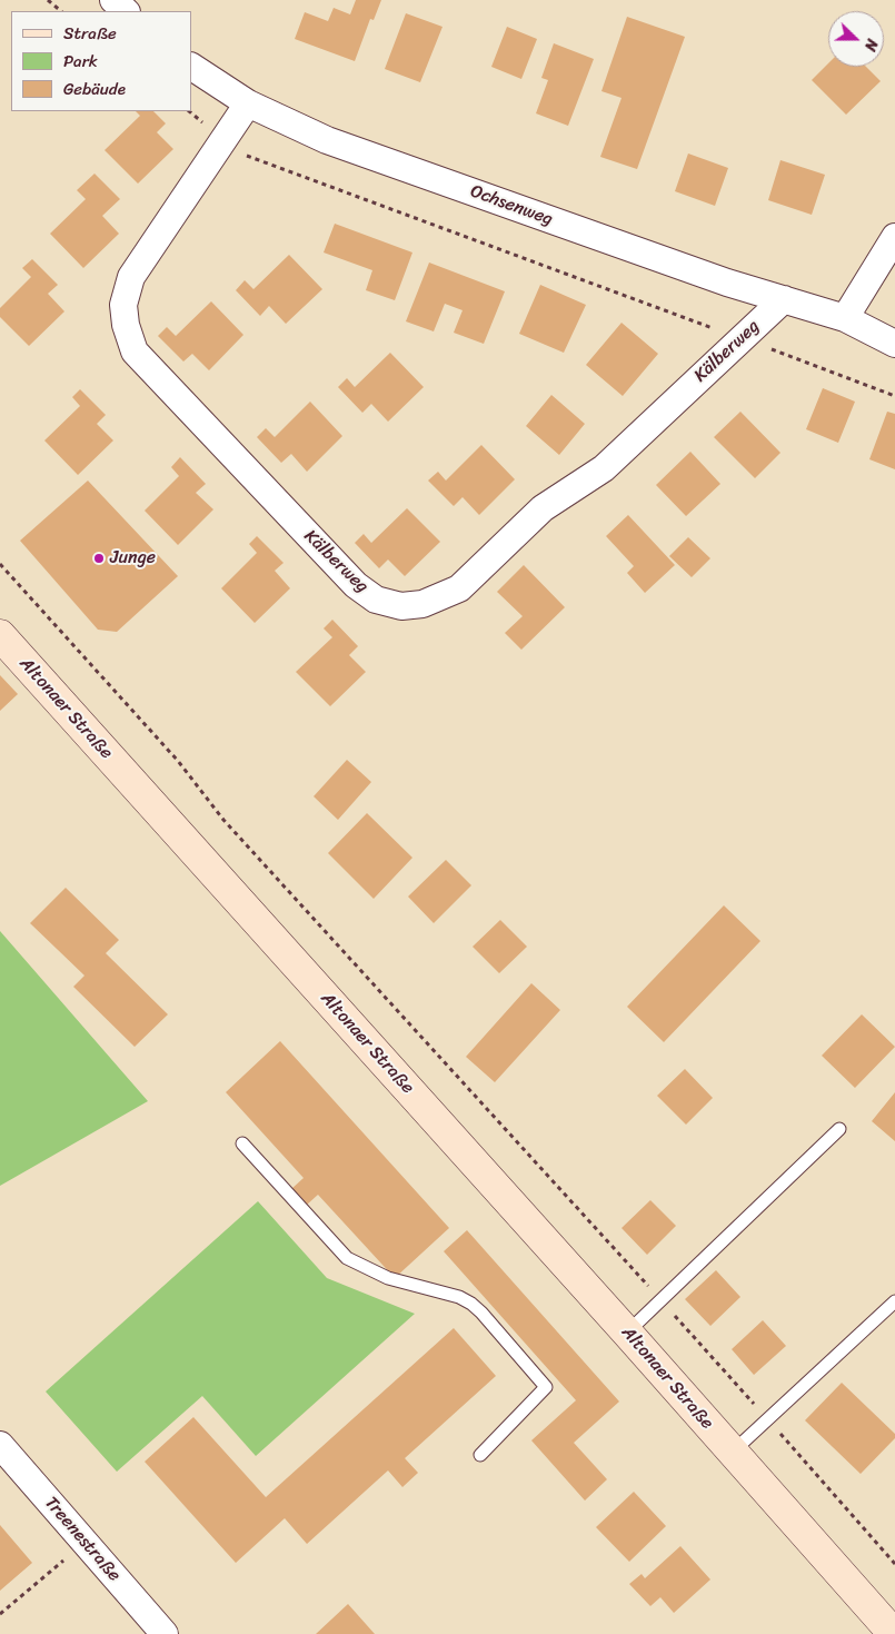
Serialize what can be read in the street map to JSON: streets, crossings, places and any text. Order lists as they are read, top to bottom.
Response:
{
  "streets": {
    "main road": ["Altonaer Straße"],
    "street": ["Ochsenweg", "Kälberweg", "Treenestraße"]
  },
  "crossings": [
    ["Ochsenweg", "Kälberweg"]
  ],
  "places": ["Junge"],
  "legend": ["Straße", "Park", "Gebäude"],
  "north": "right"
}
